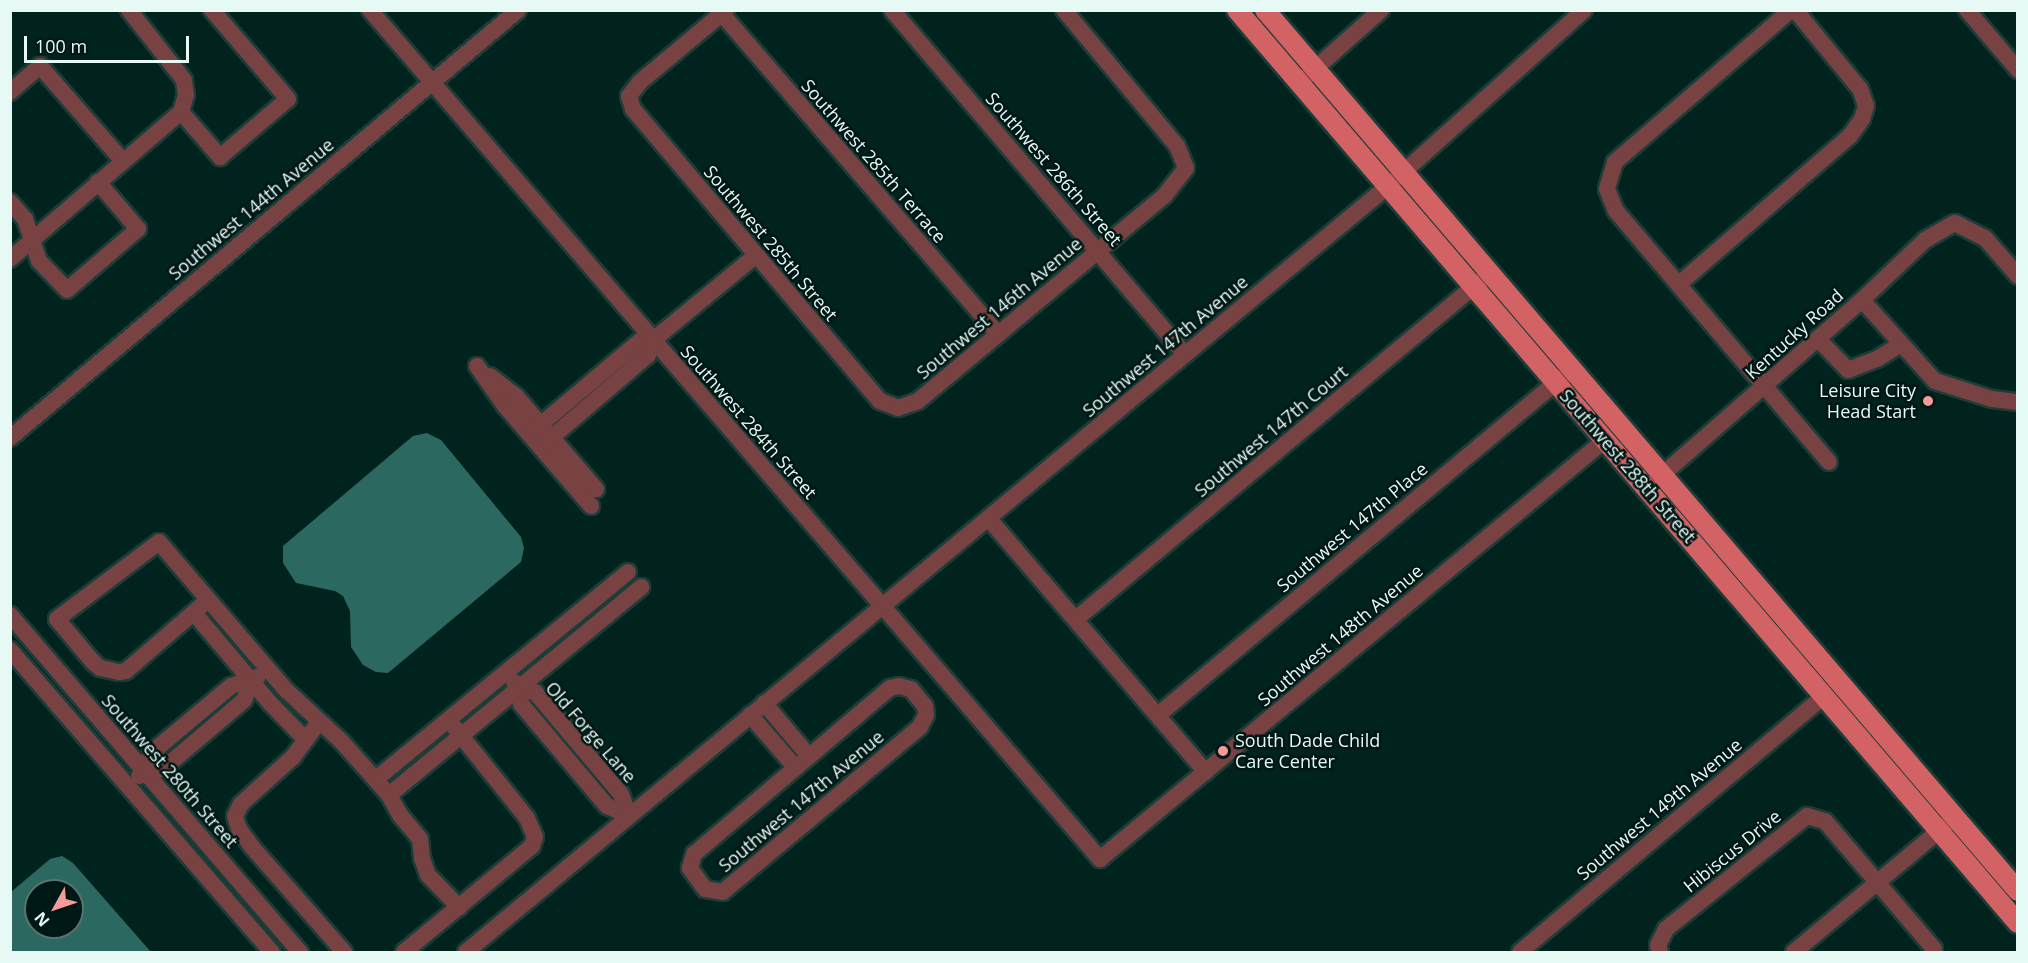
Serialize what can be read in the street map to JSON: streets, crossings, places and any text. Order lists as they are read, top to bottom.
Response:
{
  "streets": {
    "main road": ["Southwest 288th Street"],
    "street": [
      "Southwest 285th Terrace",
      "Southwest 286th Street",
      "Southwest 144th Avenue",
      "Southwest 285th Street",
      "Southwest 146th Avenue",
      "Kentucky Road",
      "Southwest 147th Avenue",
      "Southwest 284th Street",
      "Southwest 147th Court",
      "Southwest 147th Place",
      "Southwest 148th Avenue",
      "Old Forge Lane",
      "Southwest 280th Street",
      "Southwest 149th Avenue",
      "Hibiscus Drive"
    ]
  },
  "crossings": [
    ["Southwest 285th Terrace", "Southwest 285th Street"],
    ["Southwest 285th Terrace", "Southwest 146th Avenue"],
    ["Southwest 286th Street", "Southwest 146th Avenue"],
    ["Southwest 286th Street", "Southwest 147th Avenue"],
    ["Southwest 144th Avenue", "Southwest 284th Street"],
    ["Southwest 285th Street", "Southwest 146th Avenue"],
    ["Kentucky Road", "Southwest 288th Street"],
    ["Southwest 147th Avenue", "Southwest 284th Street"],
    ["Southwest 147th Avenue", "Southwest 288th Street"],
    ["Southwest 147th Avenue", "Old Forge Lane"],
    ["Southwest 284th Street", "Southwest 148th Avenue"],
    ["Southwest 147th Court", "Southwest 288th Street"],
    ["Southwest 288th Street", "Southwest 147th Place"],
    ["Southwest 288th Street", "Southwest 148th Avenue"],
    ["Southwest 288th Street", "Southwest 149th Avenue"]
  ],
  "places": ["Leisure City Head Start", "South Dade Child Care Center"],
  "scale_bar": "100 m",
  "north": "bottom left"
}
